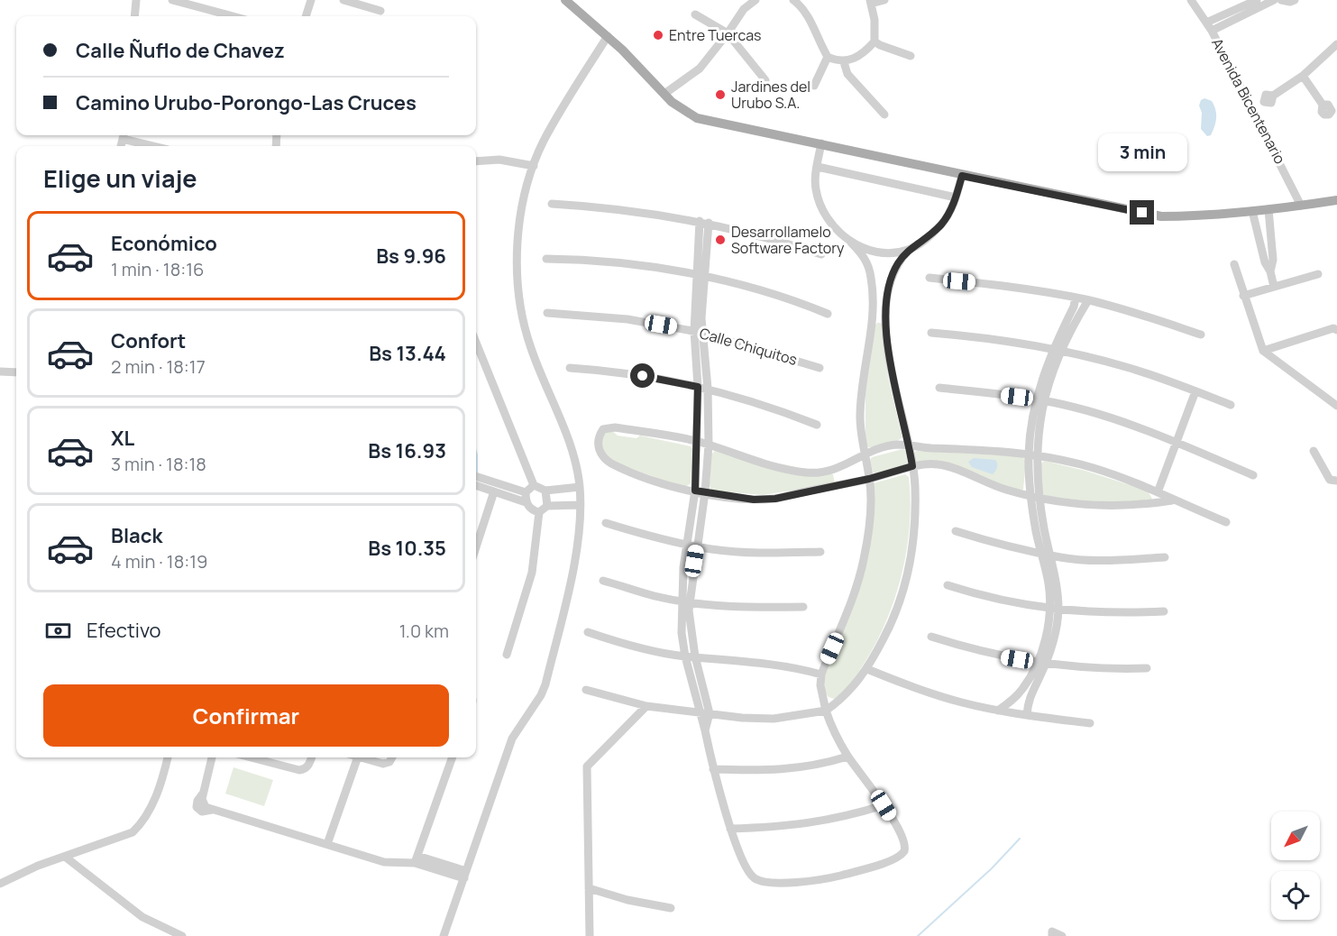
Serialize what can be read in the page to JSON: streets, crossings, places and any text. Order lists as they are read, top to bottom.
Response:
{
  "streets": {
    "street": ["Avenida Bicentenario", "Calle Chiquitos"]
  },
  "places": ["Entre Tuercas", "Jardines del Urubo S.A.", "Desarrollamelo Software Factory"],
  "north": "bottom left",
  "page": {
    "banner": ["Calle Ñuflo de Chavez", "Camino Urubo-Porongo-Las Cruces"],
    "bubble": "3 min",
    "heading": "Elige un viaje",
    "list": [
      {
        "name": "Económico",
        "note": "1 min · 18:16",
        "value": "Bs 9.96"
      },
      {
        "name": "Confort",
        "note": "2 min · 18:17",
        "value": "Bs 13.44"
      },
      {
        "name": "XL",
        "note": "3 min · 18:18",
        "value": "Bs 16.93"
      },
      {
        "name": "Black",
        "note": "4 min · 18:19",
        "value": "Bs 10.35"
      }
    ],
    "pay": ["Efectivo", "1.0 km"],
    "buttons": "Confirmar"
  }
}
